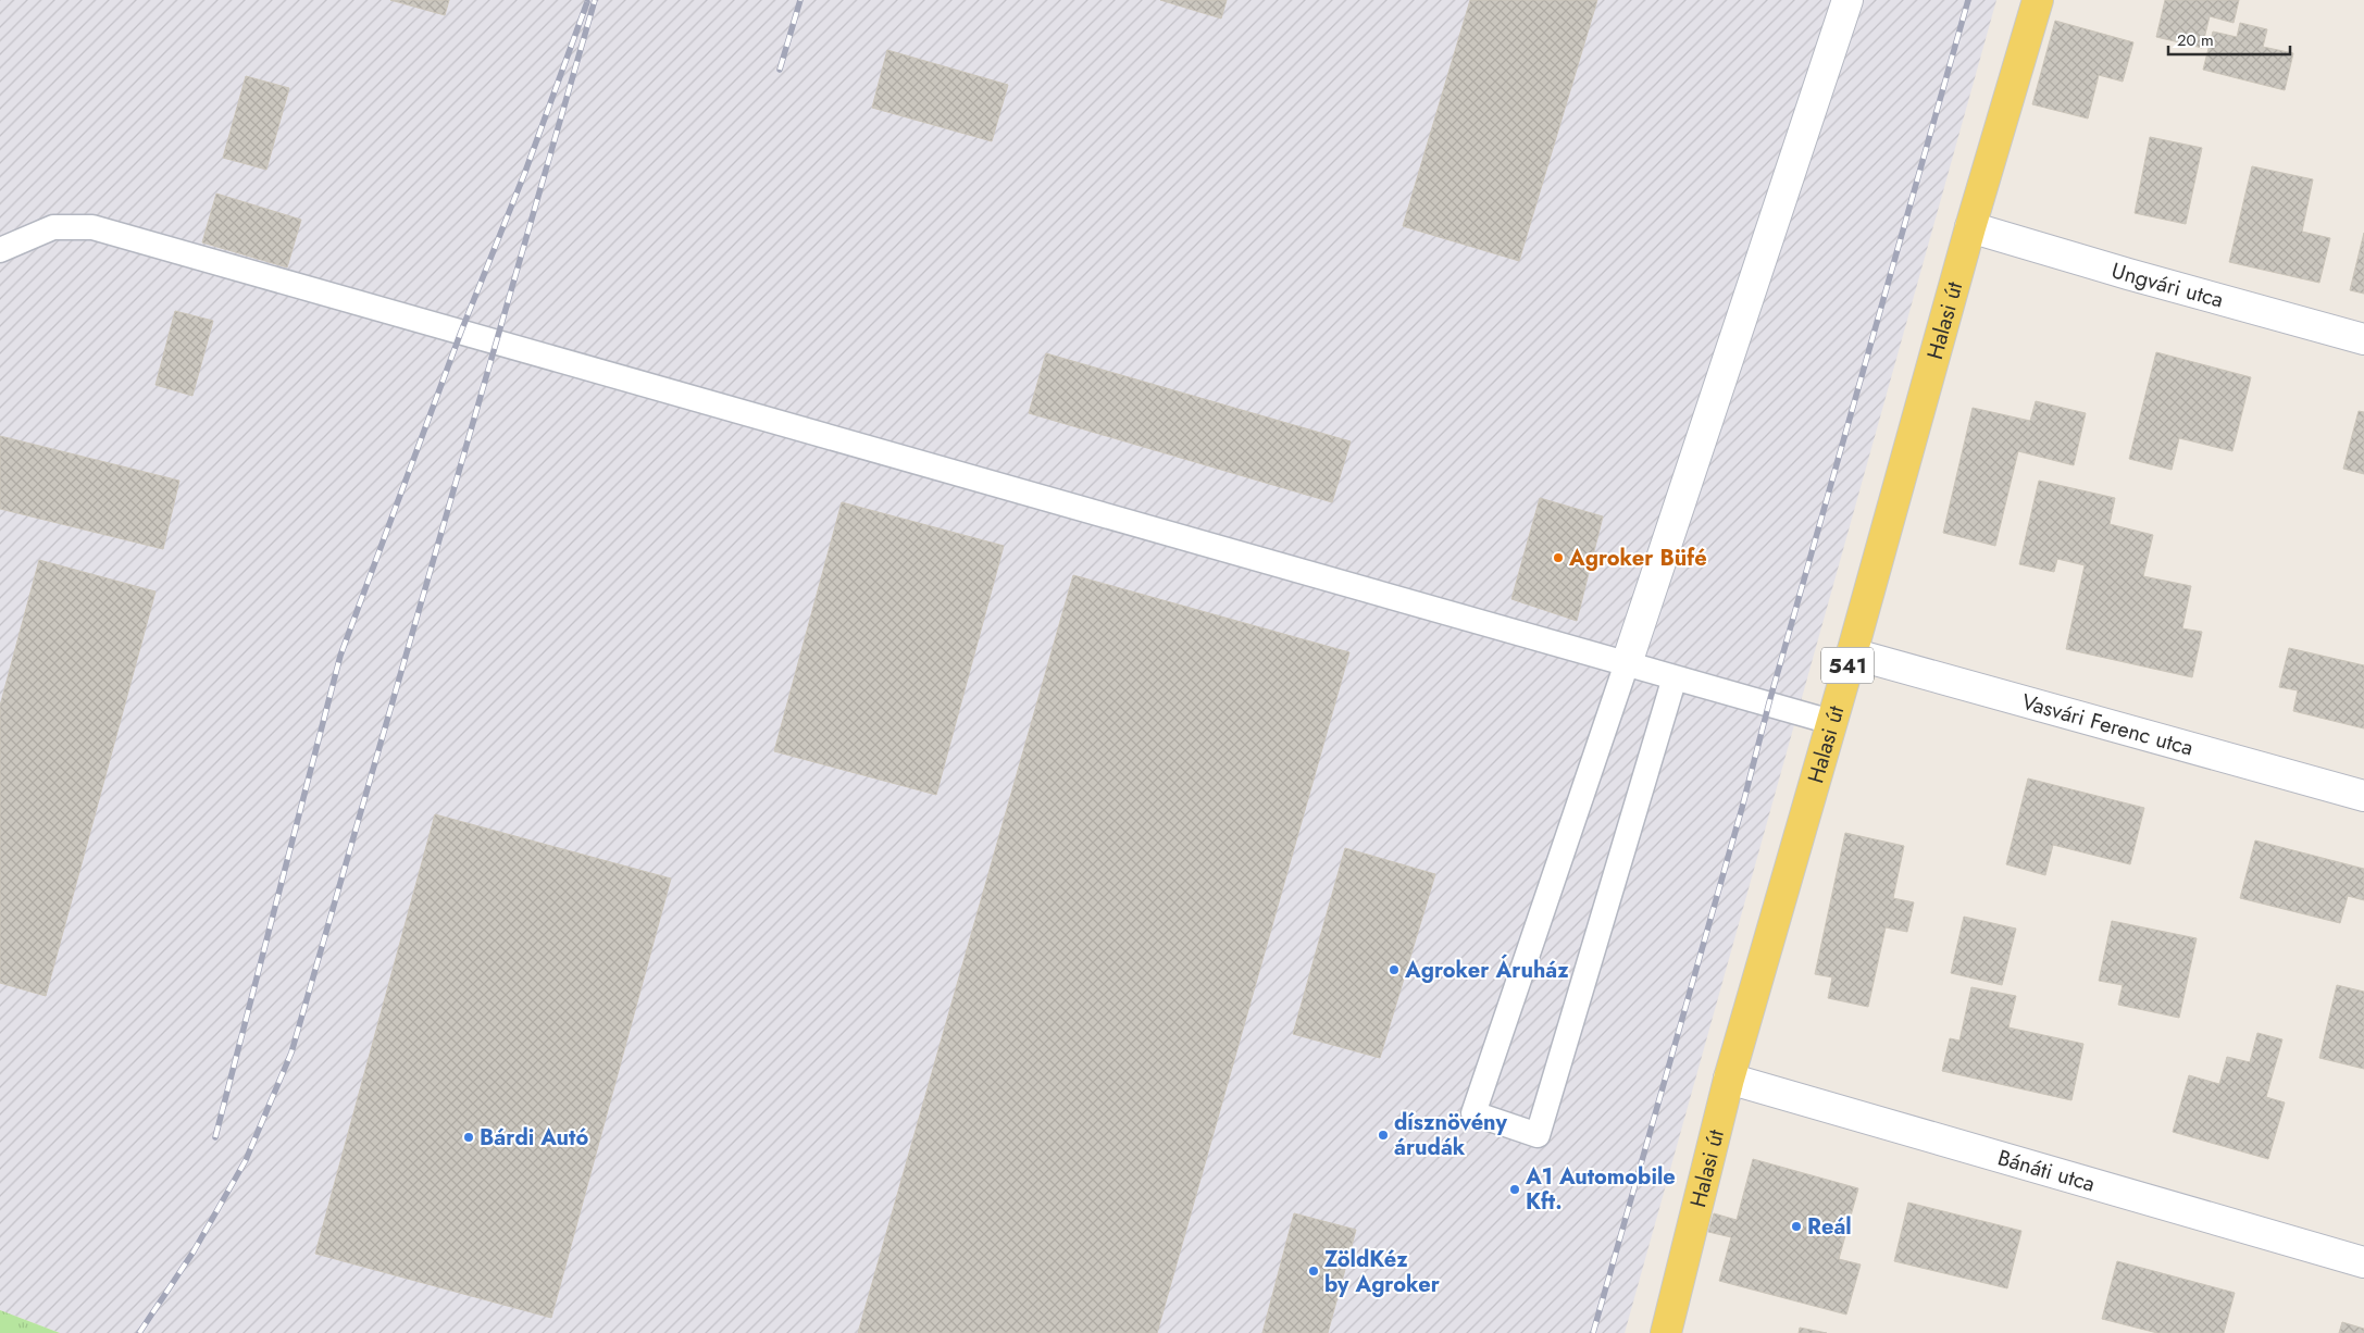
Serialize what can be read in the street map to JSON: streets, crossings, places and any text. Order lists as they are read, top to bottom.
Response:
{
  "streets": {
    "main road": ["Halasi út", "541"],
    "street": ["Ungvári utca", "Vasvári Ferenc utca", "Bánáti utca"]
  },
  "crossings": [
    ["Ungvári utca", "Halasi út"],
    ["Halasi út", "Vasvári Ferenc utca"],
    ["Halasi út", "Bánáti utca"]
  ],
  "places": [
    "Agroker Büfé",
    "Agroker Áruház",
    "dísznövény árudák",
    "Bárdi Autó",
    "A1 Automobile Kft.",
    "Reál",
    "ZöldKéz by Agroker"
  ],
  "scale_bar": "20 m"
}
